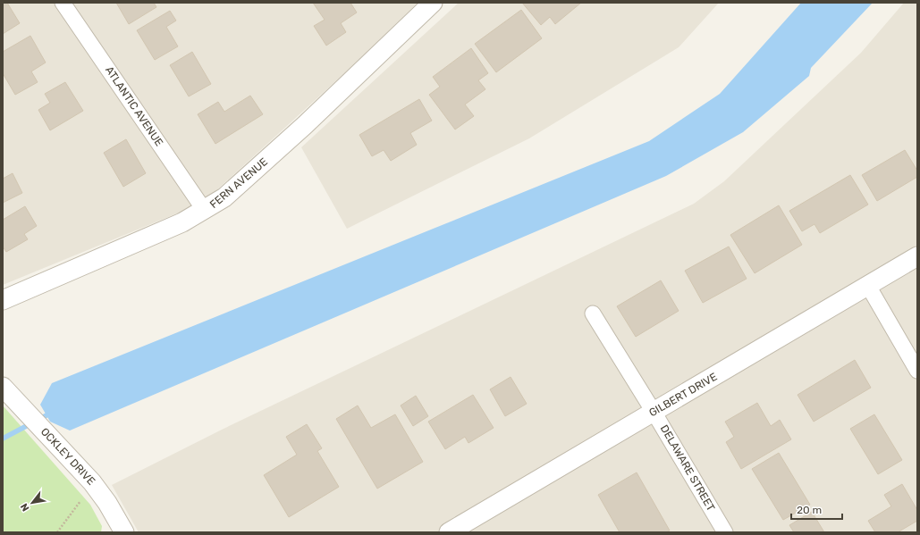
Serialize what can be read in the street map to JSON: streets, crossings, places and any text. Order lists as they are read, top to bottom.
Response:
{
  "streets": {
    "street": [
      "ATLANTIC AVENUE",
      "FERN AVENUE",
      "GILBERT DRIVE",
      "OCKLEY DRIVE",
      "DELAWARE STREET"
    ]
  },
  "crossings": [
    ["ATLANTIC AVENUE", "FERN AVENUE"],
    ["GILBERT DRIVE", "DELAWARE STREET"]
  ],
  "scale_bar": "20 m",
  "north": "bottom left"
}
